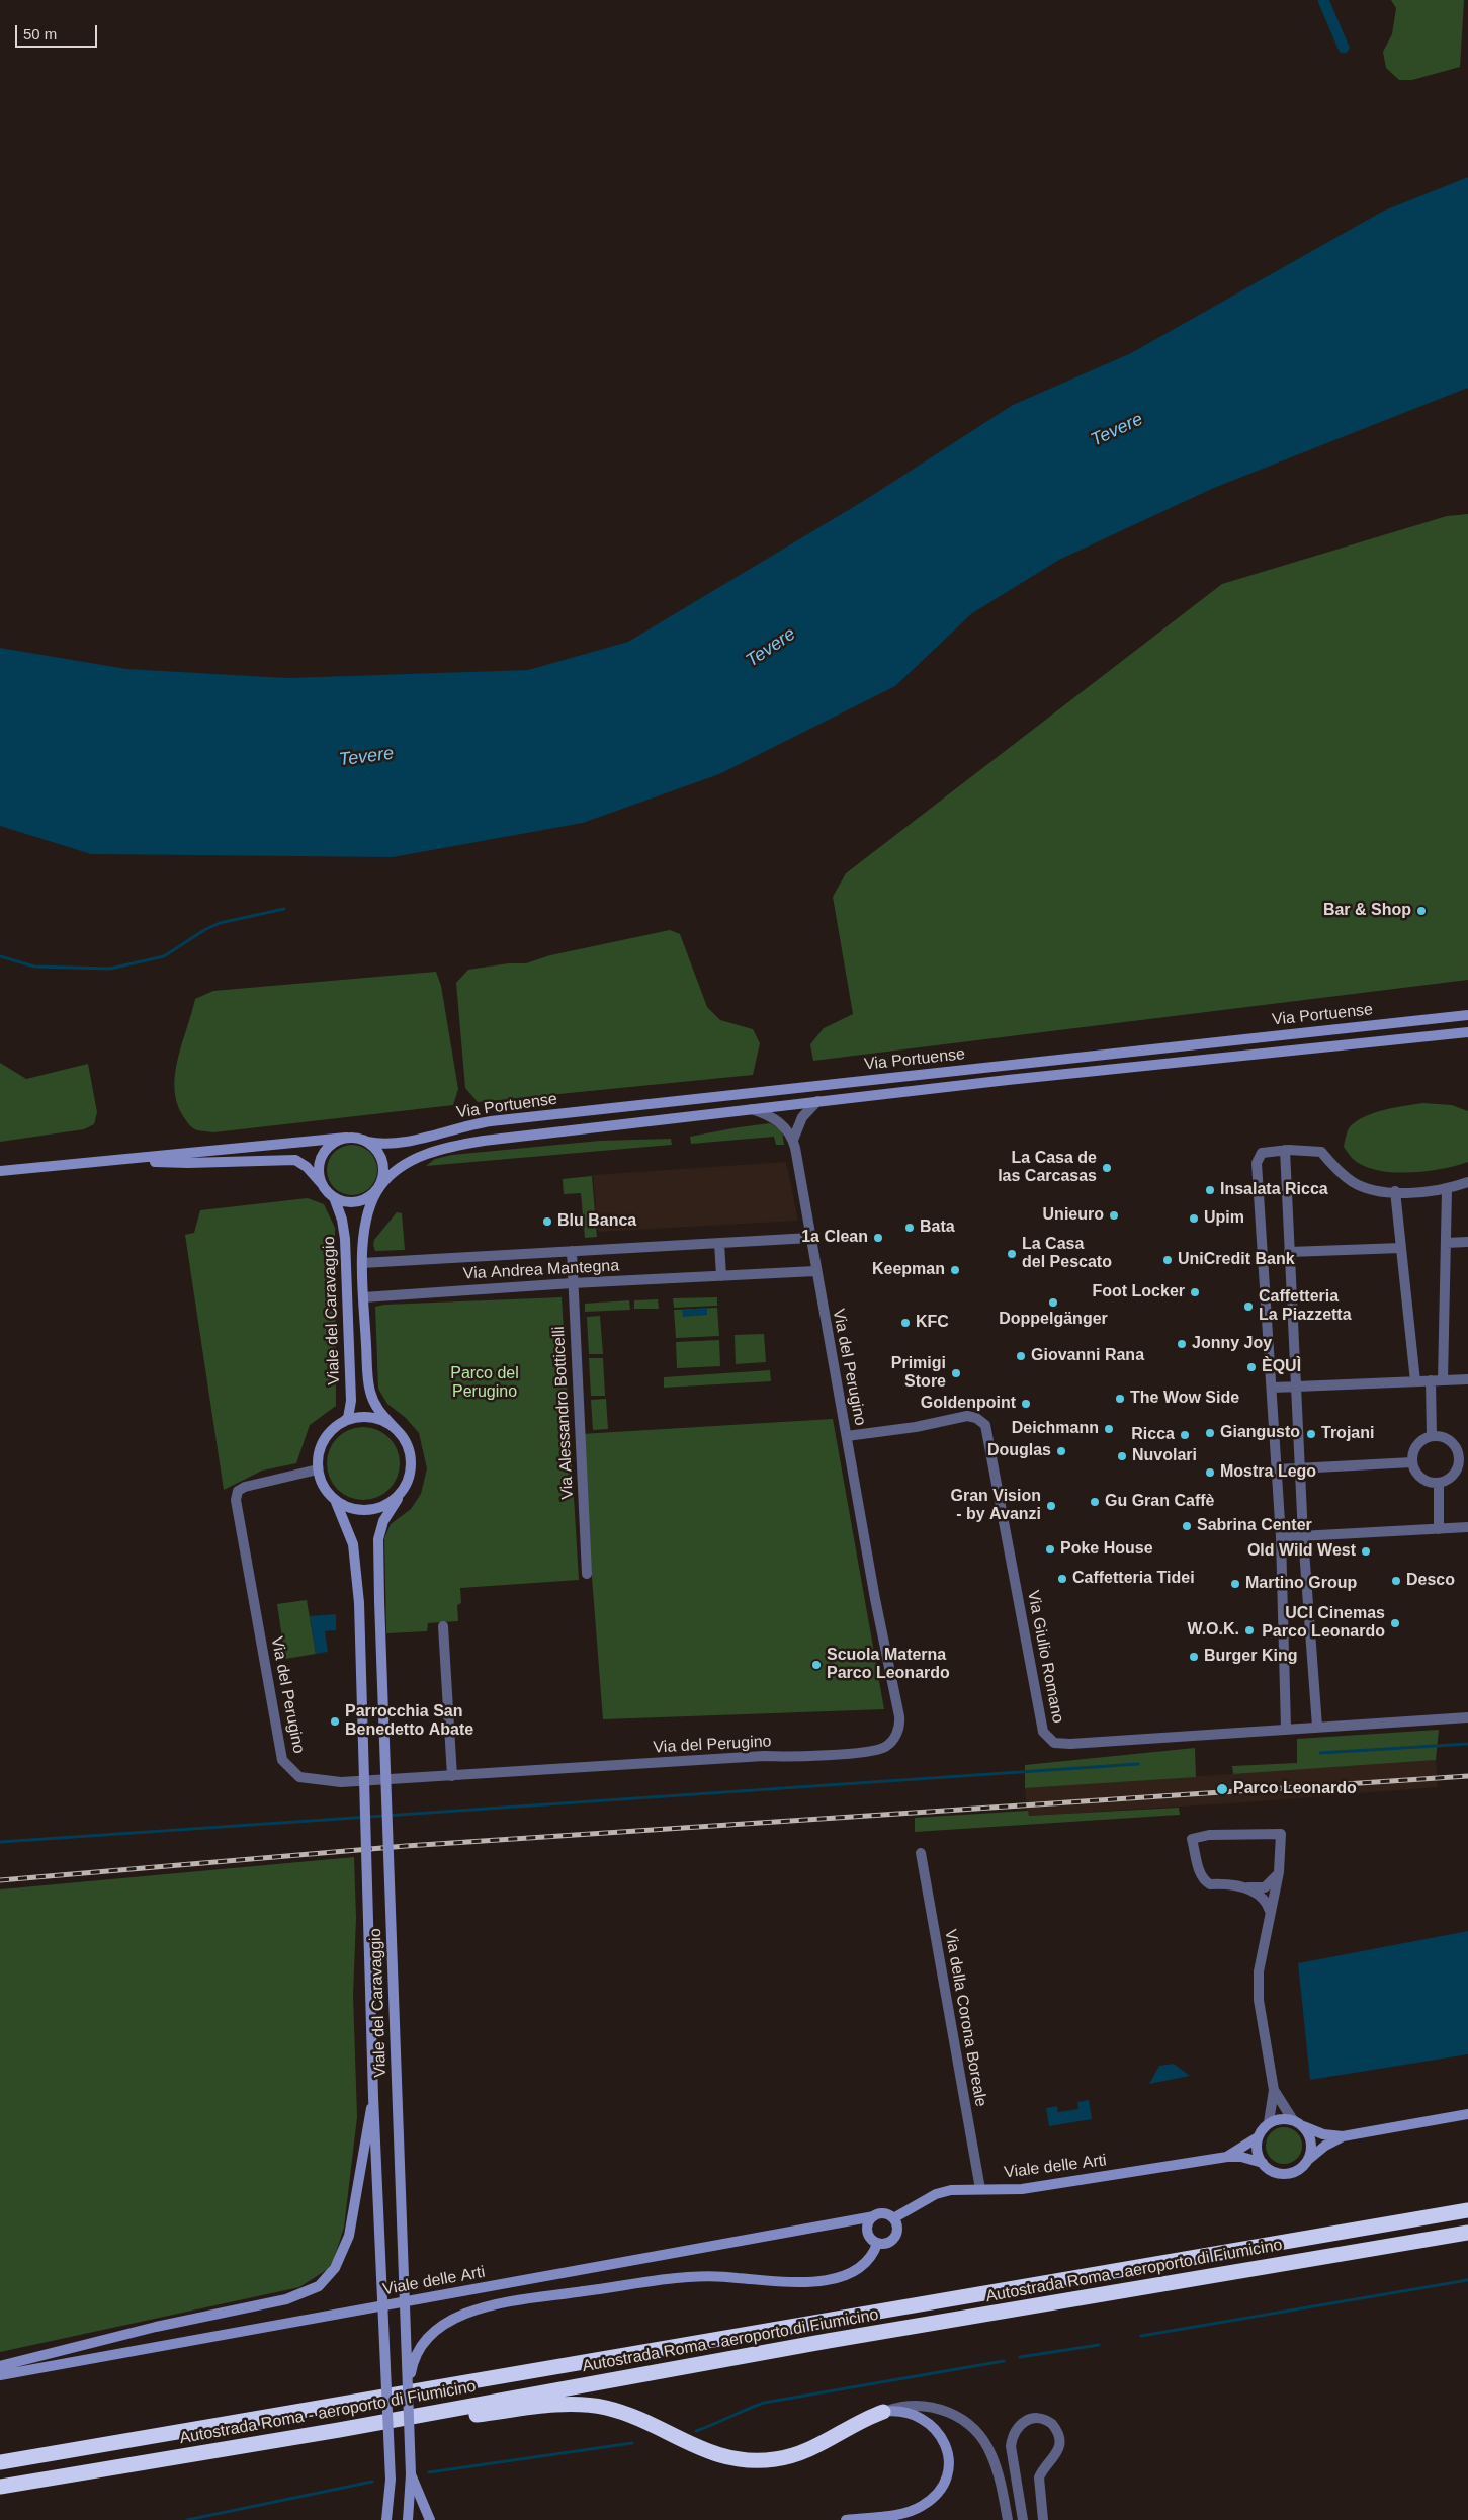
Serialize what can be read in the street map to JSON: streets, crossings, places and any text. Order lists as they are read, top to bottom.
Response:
{
  "streets": {
    "highway": ["Autostrada Roma - aeroporto di Fiumicino"],
    "street": [
      "Via Portuense",
      "Via Andrea Mantegna",
      "Viale del Caravaggio",
      "Via del Perugino",
      "Via Alessandro Botticelli",
      "Via Giulio Romano",
      "Via della Corona Boreale",
      "Viale delle Arti"
    ]
  },
  "crossings": [
    ["Via Portuense", "Viale del Caravaggio"],
    ["Via Andrea Mantegna", "Viale del Caravaggio"],
    ["Via Andrea Mantegna", "Via del Perugino"],
    ["Via Andrea Mantegna", "Via Alessandro Botticelli"],
    ["Viale del Caravaggio", "Via del Perugino"],
    ["Via del Perugino", "Via Giulio Romano"],
    ["Via della Corona Boreale", "Viale delle Arti"]
  ],
  "water": ["Tevere"],
  "parks": ["Parco del Perugino"],
  "places": [
    "Bar & Shop",
    "La Casa de las Carcasas",
    "Insalata Ricca",
    "Unieuro",
    "Upim",
    "Blu Banca",
    "Bata",
    "1a Clean",
    "La Casa del Pescato",
    "UniCredit Bank",
    "Keepman",
    "Foot Locker",
    "Doppelgänger",
    "Caffetteria La Piazzetta",
    "KFC",
    "Jonny Joy",
    "Giovanni Rana",
    "ÈQUÌ",
    "Primigi Store",
    "The Wow Side",
    "Goldenpoint",
    "Deichmann",
    "Giangusto",
    "Trojani",
    "Ricca",
    "Douglas",
    "Nuvolari",
    "Mostra Lego",
    "Gu Gran Caffè",
    "Gran Vision - by Avanzi",
    "Sabrina Center",
    "Poke House",
    "Old Wild West",
    "Caffetteria Tidei",
    "Desco",
    "Martino Group",
    "UCI Cinemas Parco Leonardo",
    "W.O.K.",
    "Burger King",
    "Scuola Materna Parco Leonardo",
    "Parrocchia San Benedetto Abate",
    "Parco Leonardo"
  ],
  "scale_bar": "50 m"
}
